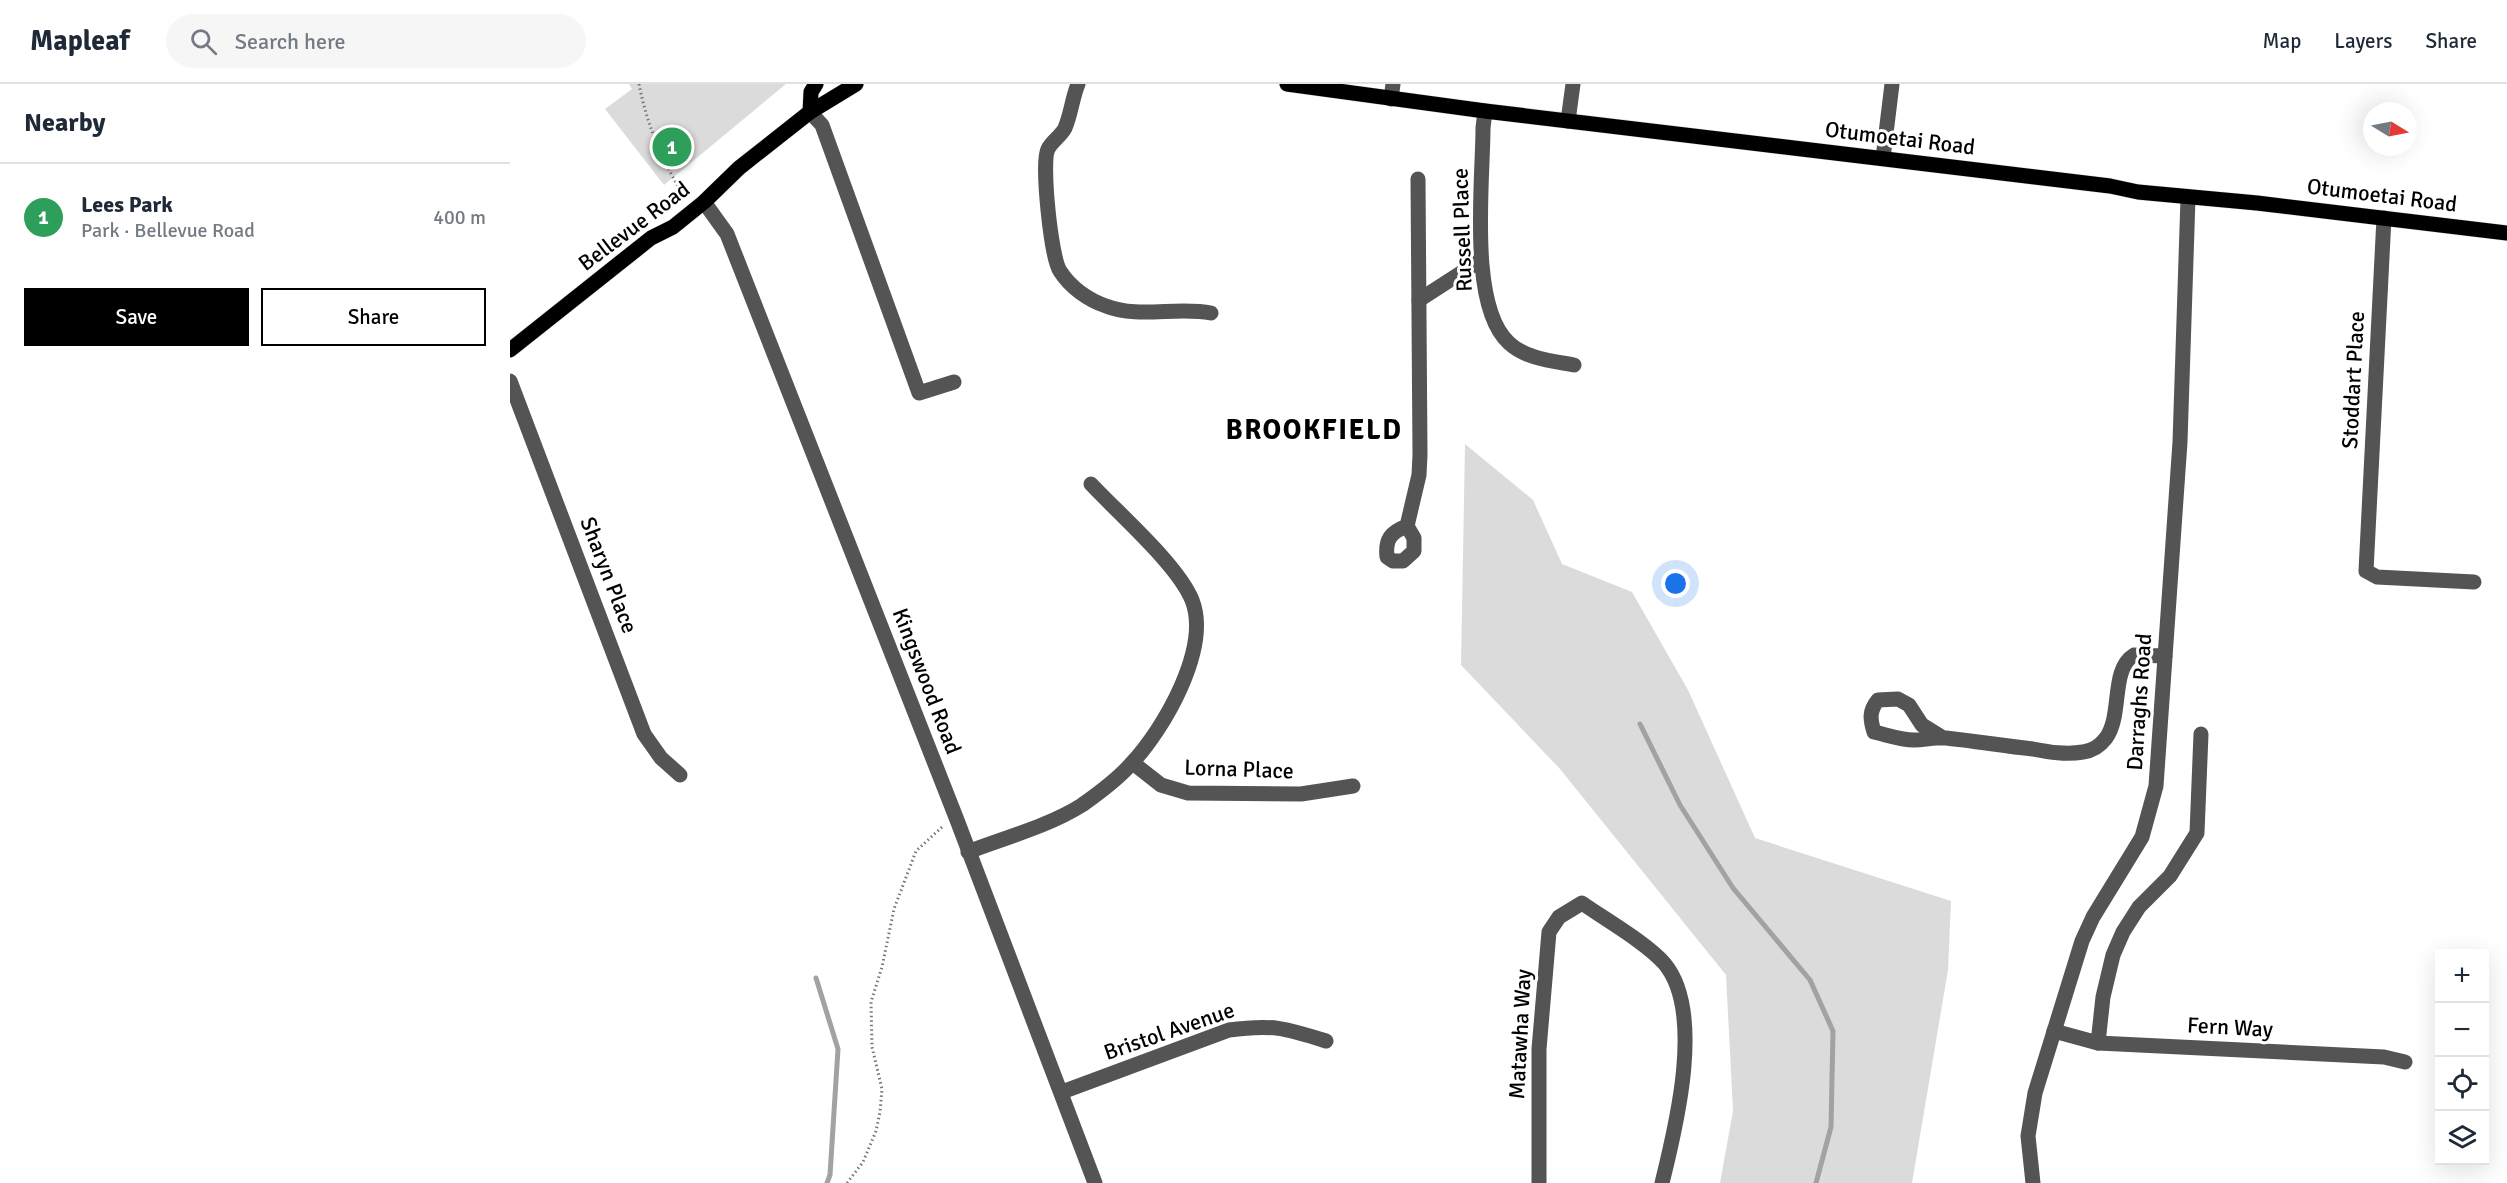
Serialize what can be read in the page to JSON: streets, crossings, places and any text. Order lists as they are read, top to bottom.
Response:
{
  "streets": {
    "main road": ["Otumoetai Road", "Bellevue Road"],
    "street": [
      "Russell Place",
      "Stoddart Place",
      "Sharyn Place",
      "Kingswood Road",
      "Darraghs Road",
      "Lorna Place",
      "Fern Way",
      "Bristol Avenue",
      "Matawha Way"
    ]
  },
  "crossings": [
    ["Otumoetai Road", "Russell Place"],
    ["Otumoetai Road", "Stoddart Place"],
    ["Otumoetai Road", "Darraghs Road"],
    ["Bellevue Road", "Kingswood Road"],
    ["Kingswood Road", "Bristol Avenue"],
    ["Darraghs Road", "Fern Way"]
  ],
  "districts": ["BROOKFIELD"],
  "north": "right",
  "page": {
    "header": "Mapleaf",
    "search": "Search here",
    "nav": ["Map", "Layers", "Share"],
    "heading": "Nearby",
    "pins": "1",
    "list": [
      {
        "mark": "1",
        "name": "Lees Park",
        "note": "Park · Bellevue Road",
        "value": "400 m"
      }
    ],
    "buttons": ["Save", "Share"],
    "map_buttons": ["+", "−"]
  }
}
